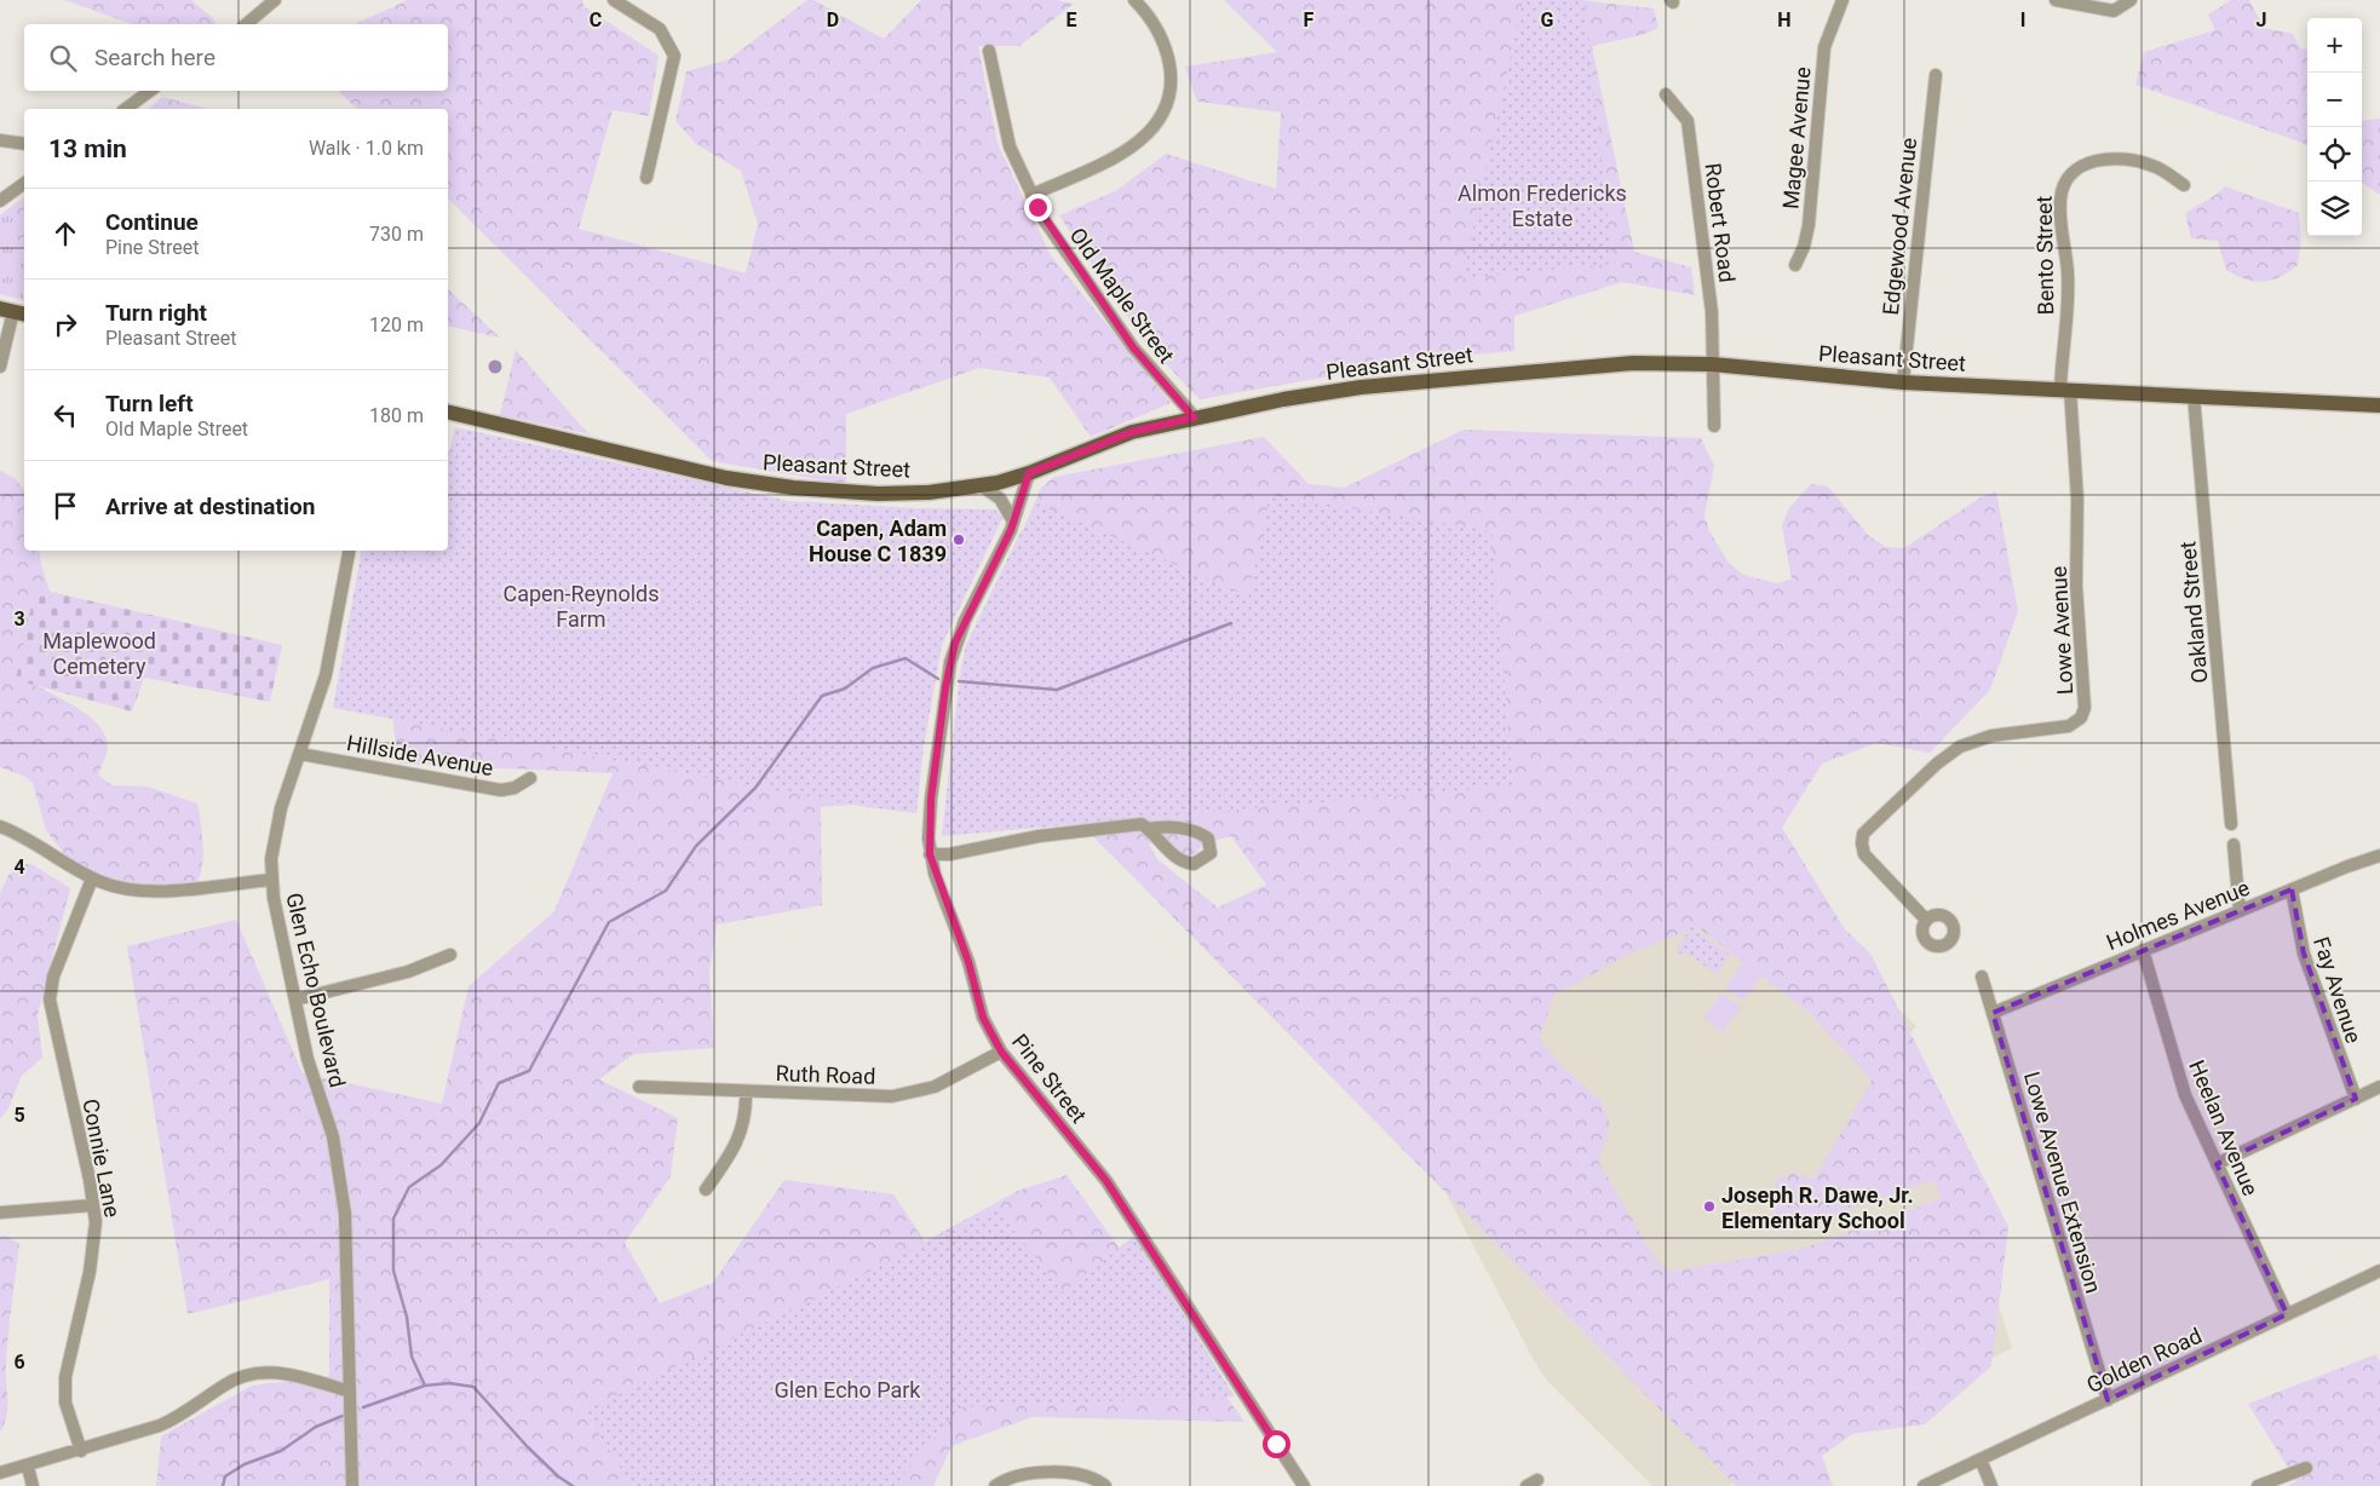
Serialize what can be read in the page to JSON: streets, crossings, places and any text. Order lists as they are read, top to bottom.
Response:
{
  "streets": {
    "main road": ["Pleasant Street"],
    "street": [
      "Magee Avenue",
      "Robert Road",
      "Edgewood Avenue",
      "Bento Street",
      "Old Maple Street",
      "Oakland Street",
      "Lowe Avenue",
      "Hillside Avenue",
      "Holmes Avenue",
      "Glen Echo Boulevard",
      "Fay Avenue",
      "Ruth Road",
      "Pine Street",
      "Heelan Avenue",
      "Connie Lane",
      "Lowe Avenue Extension",
      "Golden Road"
    ]
  },
  "crossings": [
    ["Robert Road", "Pleasant Street"],
    ["Edgewood Avenue", "Pleasant Street"],
    ["Bento Street", "Pleasant Street"],
    ["Bento Street", "Lowe Avenue"],
    ["Old Maple Street", "Pleasant Street"],
    ["Pleasant Street", "Oakland Street"],
    ["Pleasant Street", "Lowe Avenue"],
    ["Pleasant Street", "Pine Street"],
    ["Hillside Avenue", "Glen Echo Boulevard"],
    ["Holmes Avenue", "Fay Avenue"],
    ["Holmes Avenue", "Heelan Avenue"],
    ["Holmes Avenue", "Lowe Avenue Extension"],
    ["Ruth Road", "Pine Street"],
    ["Heelan Avenue", "Golden Road"],
    ["Lowe Avenue Extension", "Golden Road"]
  ],
  "parks": [
    "Almon Fredericks Estate",
    "Capen-Reynolds Farm",
    "Maplewood Cemetery",
    "Glen Echo Park"
  ],
  "places": ["Capen, Adam House C 1839", "Joseph R. Dawe, Jr. Elementary School"],
  "page": {
    "map_buttons": ["+", "−"],
    "search": "Search here",
    "heading": ["13 min", "Walk · 1.0 km"],
    "list": [
      ["Continue", "Pine Street", "730 m"],
      ["Turn right", "Pleasant Street", "120 m"],
      ["Turn left", "Old Maple Street", "180 m"],
      "Arrive at destination"
    ]
  },
  "grid": {
    "columns": [
      "C",
      "D",
      "E",
      "F",
      "G",
      "H",
      "I",
      "J"
    ],
    "rows": [
      "3",
      "4",
      "5",
      "6"
    ]
  }
}
